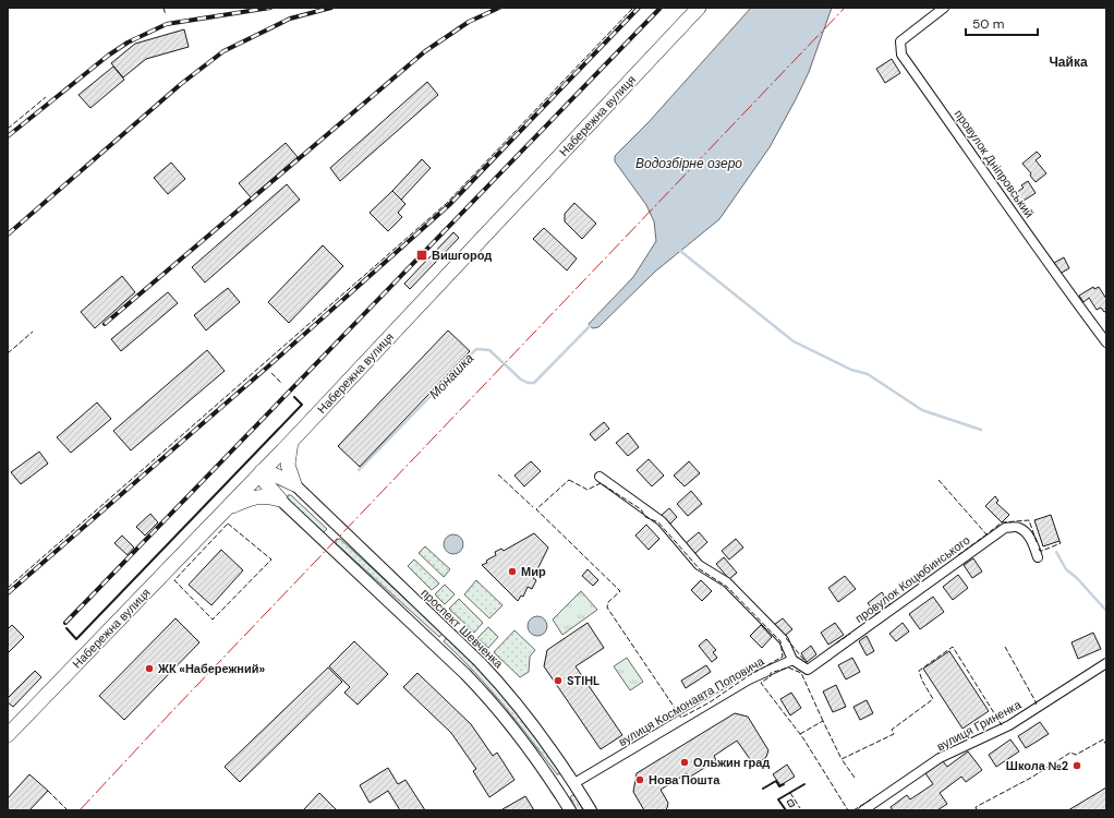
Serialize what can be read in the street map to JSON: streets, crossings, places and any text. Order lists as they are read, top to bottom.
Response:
{
  "streets": {
    "main road": ["Набережна вулиця"],
    "street": [
      "провулок Дніпровський",
      "провулок Коцюбинського",
      "проспект Шевченка",
      "вулиця Космонавта Поповича",
      "вулиця Гриненка"
    ]
  },
  "crossings": [
    ["провулок Коцюбинського", "вулиця Космонавта Поповича"],
    ["проспект Шевченка", "вулиця Космонавта Поповича"]
  ],
  "districts": ["Чайка"],
  "water": ["Водозбірне озеро", "Монашка"],
  "places": {
    "transit": ["Вишгород"],
    "other": [
      "Мир",
      "ЖК «Набережний»",
      "STIHL",
      "Ольжин град",
      "Школа №2",
      "Нова Пошта"
    ]
  },
  "scale_bar": "50 m"
}
